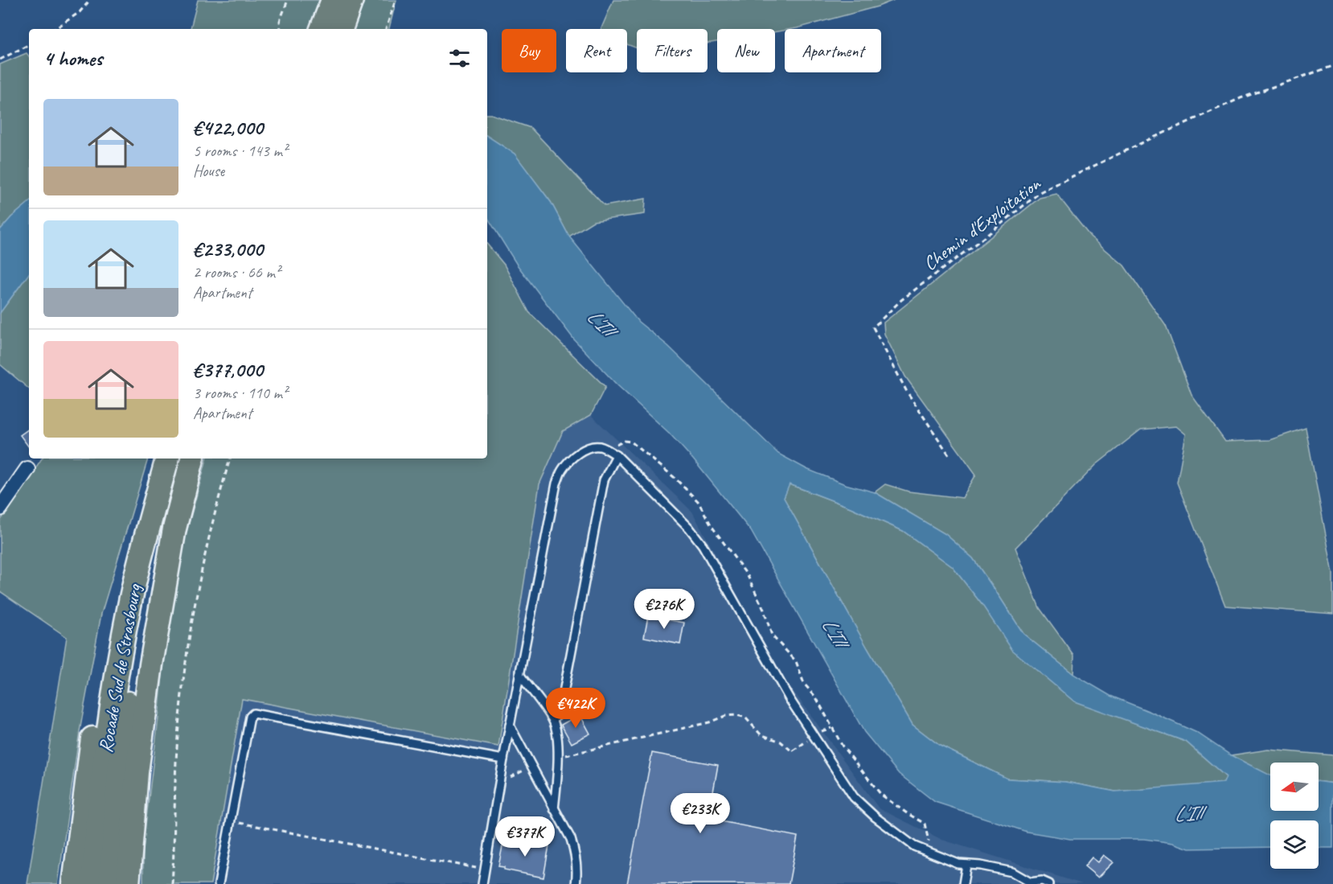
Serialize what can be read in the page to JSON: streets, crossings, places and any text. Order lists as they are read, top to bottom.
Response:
{
  "streets": {
    "highway": ["Rocade Sud de Strasbourg"],
    "path": ["Chemin d'Exploitation"]
  },
  "water": ["L'Ill"],
  "north": "left",
  "page": {
    "chip": [
      "Buy",
      "Rent",
      "Filters",
      "New",
      "Apartment"
    ],
    "heading": "4 homes",
    "list": [
      {
        "name": "€422,000",
        "note": "5 rooms · 143 m² · House"
      },
      {
        "name": "€233,000",
        "note": "2 rooms · 66 m² · Apartment"
      },
      {
        "name": "€377,000",
        "note": "3 rooms · 110 m² · Apartment"
      }
    ],
    "price": [
      "€276K",
      "€422K",
      "€233K",
      "€377K"
    ]
  }
}
